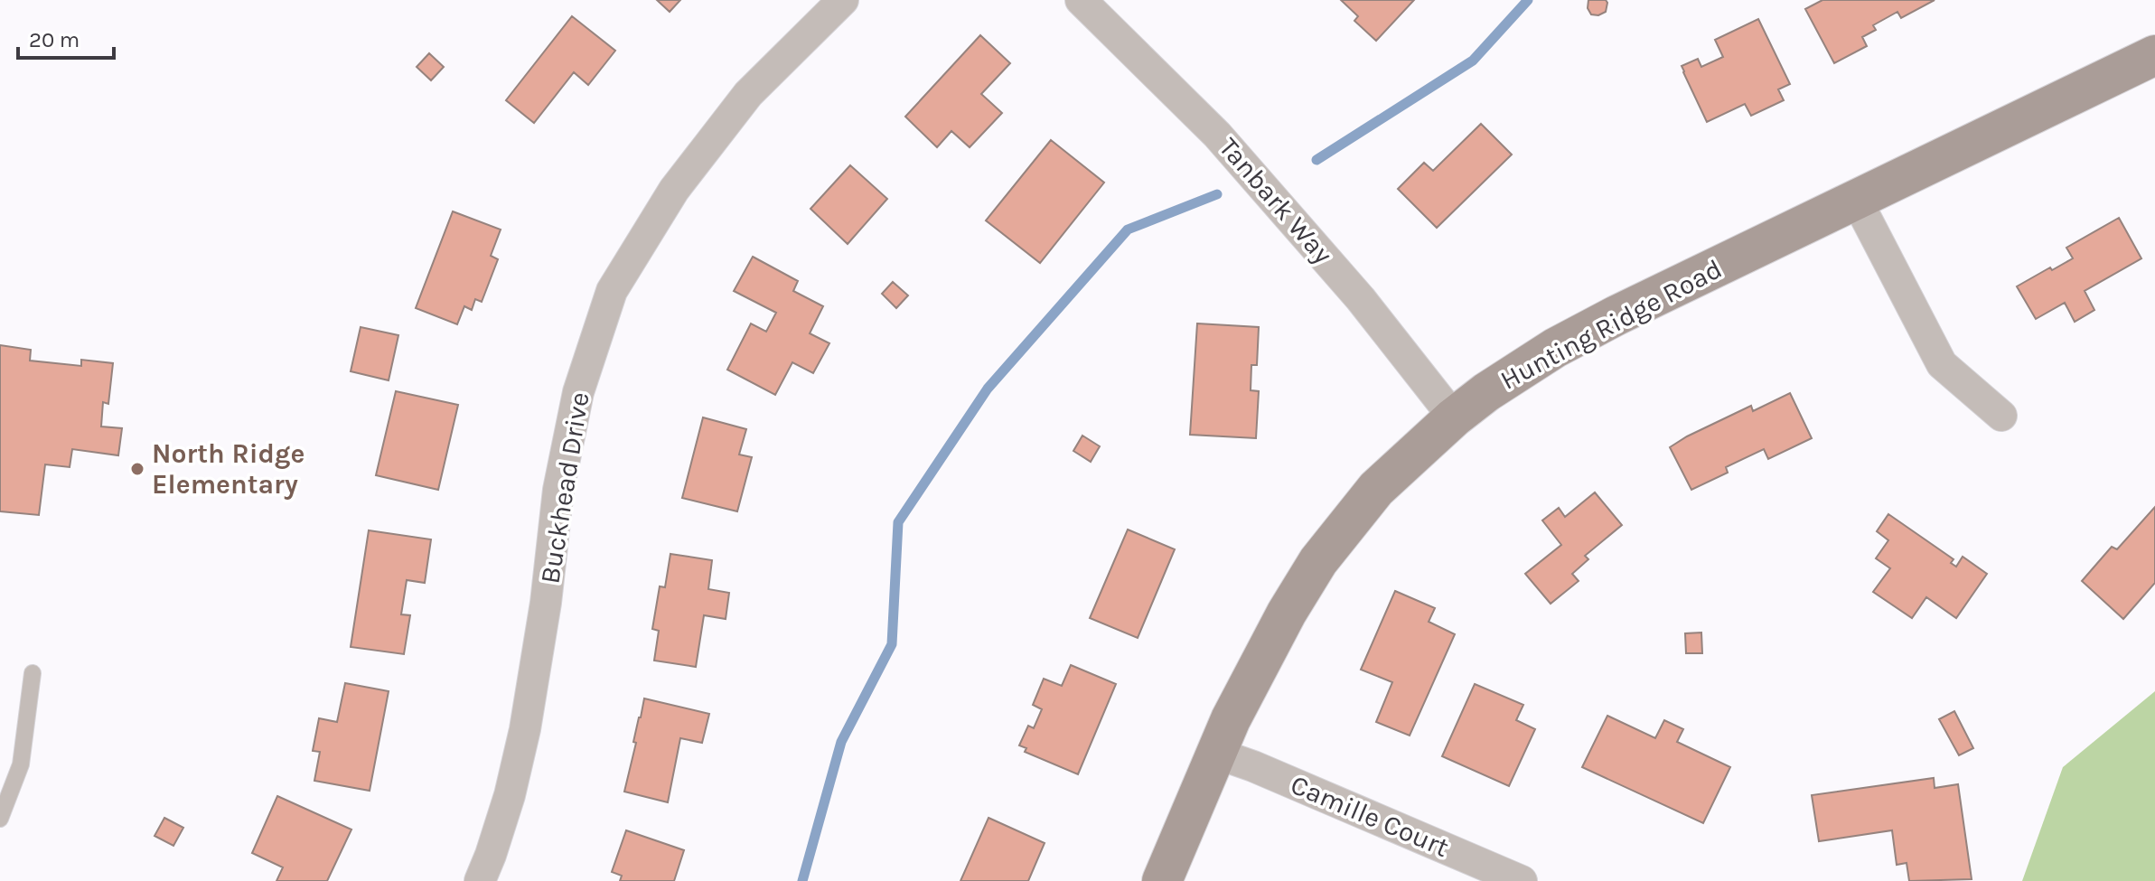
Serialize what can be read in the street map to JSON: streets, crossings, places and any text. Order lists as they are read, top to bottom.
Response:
{
  "streets": {
    "street": [
      "Tanbark Way",
      "Hunting Ridge Road",
      "Buckhead Drive",
      "Camille Court"
    ]
  },
  "crossings": [
    ["Tanbark Way", "Hunting Ridge Road"],
    ["Hunting Ridge Road", "Camille Court"]
  ],
  "places": ["North Ridge Elementary"],
  "scale_bar": "20 m"
}
